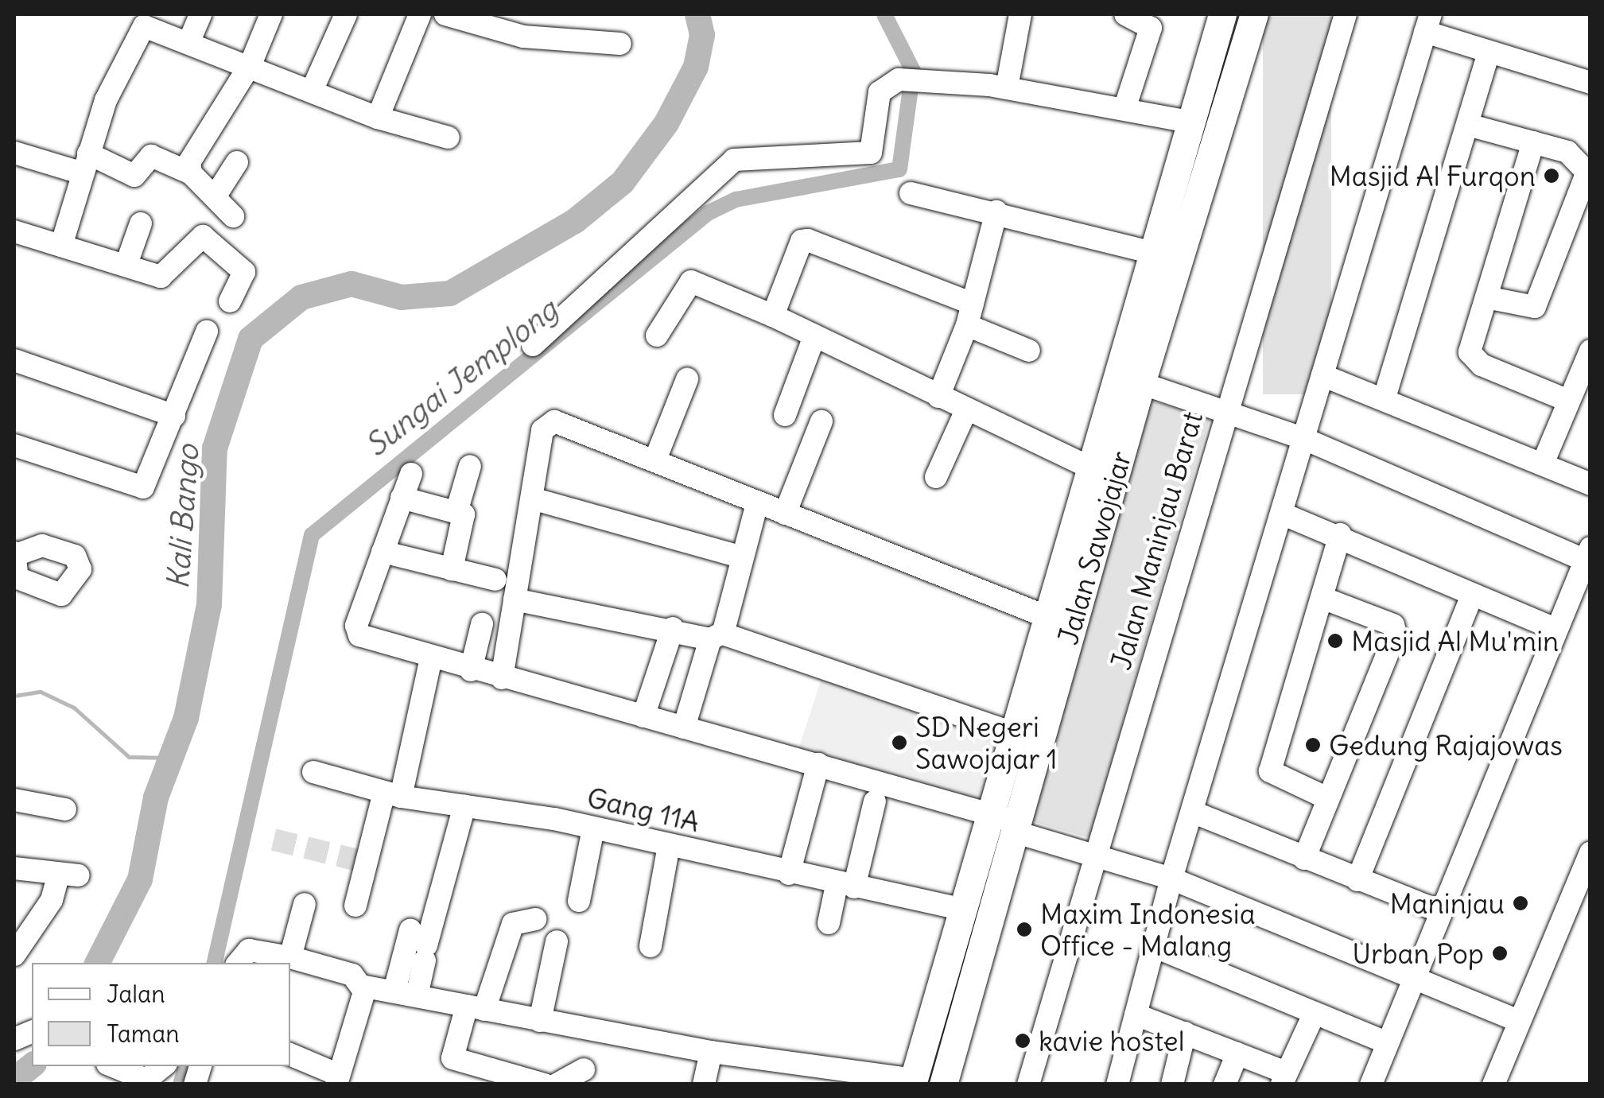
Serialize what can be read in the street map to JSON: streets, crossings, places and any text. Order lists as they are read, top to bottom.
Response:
{
  "streets": {
    "main road": ["Jalan Sawojajar"],
    "street": ["Jalan Maninjau Barat", "Gang 11A"]
  },
  "crossings": [
    ["Jalan Sawojajar", "Gang 11A"]
  ],
  "water": ["Sungai Jemplong", "Kali Bango"],
  "places": [
    "Masjid Al Furqon",
    "Masjid Al Mu'min",
    "SD Negeri Sawojajar 1",
    "Gedung Rajajowas",
    "Maninjau",
    "Maxim Indonesia Office - Malang",
    "Urban Pop",
    "kavie hostel"
  ],
  "legend": ["Jalan", "Taman"]
}
